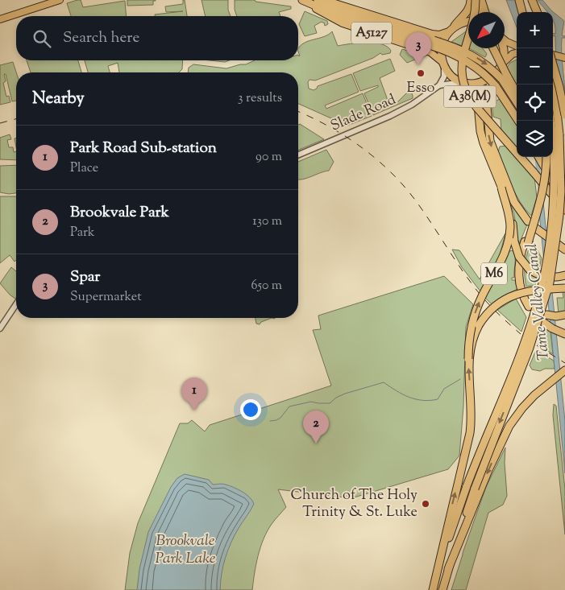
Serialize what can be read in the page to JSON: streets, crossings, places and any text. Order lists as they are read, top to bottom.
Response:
{
  "streets": {
    "highway": ["A38(M)", "M6"],
    "main road": ["A5127"],
    "street": ["Slade Road"]
  },
  "crossings": [
    ["A5127", "A38(M)"],
    ["Slade Road", "M6"]
  ],
  "water": ["Tame Valley Canal", "Brookvale Park Lake"],
  "places": ["Esso", "Church of The Holy Trinity & St. Luke"],
  "north": "bottom left",
  "page": {
    "map_buttons": ["+", "−"],
    "search": "Search here",
    "pins": ["3", "1", "2"],
    "heading": ["Nearby", "3 results"],
    "list": [
      {
        "mark": "1",
        "name": "Park Road Sub-station",
        "note": "Place",
        "value": "90 m"
      },
      {
        "mark": "2",
        "name": "Brookvale Park",
        "note": "Park",
        "value": "130 m"
      },
      {
        "mark": "3",
        "name": "Spar",
        "note": "Supermarket",
        "value": "650 m"
      }
    ]
  }
}
